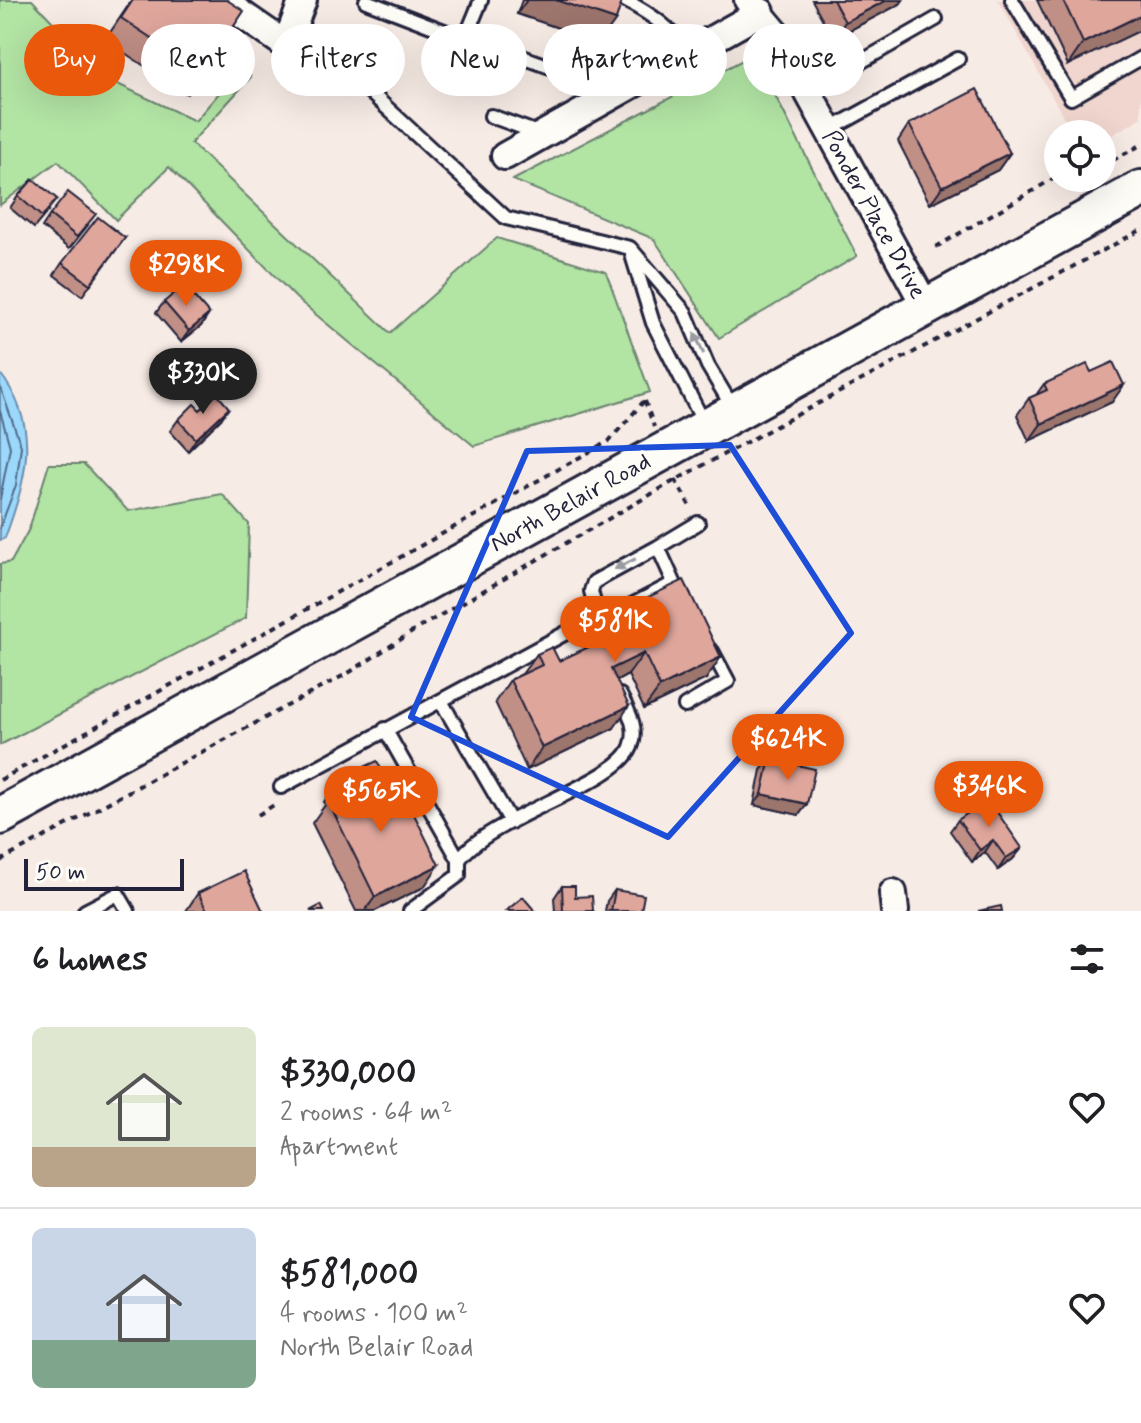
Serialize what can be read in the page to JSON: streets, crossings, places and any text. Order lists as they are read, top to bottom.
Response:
{
  "streets": {
    "main road": ["North Belair Road"],
    "street": ["Ponder Place Drive"]
  },
  "crossings": [
    ["Ponder Place Drive", "North Belair Road"]
  ],
  "scale_bar": "50 m",
  "page": {
    "chip": [
      "Buy",
      "Rent",
      "Filters",
      "New",
      "Apartment",
      "House"
    ],
    "price": [
      "$298K",
      "$330K",
      "$581K",
      "$624K",
      "$346K",
      "$565K"
    ],
    "scale": "50 m",
    "heading": "6 homes",
    "list": [
      {
        "name": "$330,000",
        "note": "2 rooms · 64 m² · Apartment"
      },
      {
        "name": "$581,000",
        "note": "4 rooms · 100 m² · North Belair Road"
      }
    ]
  }
}
